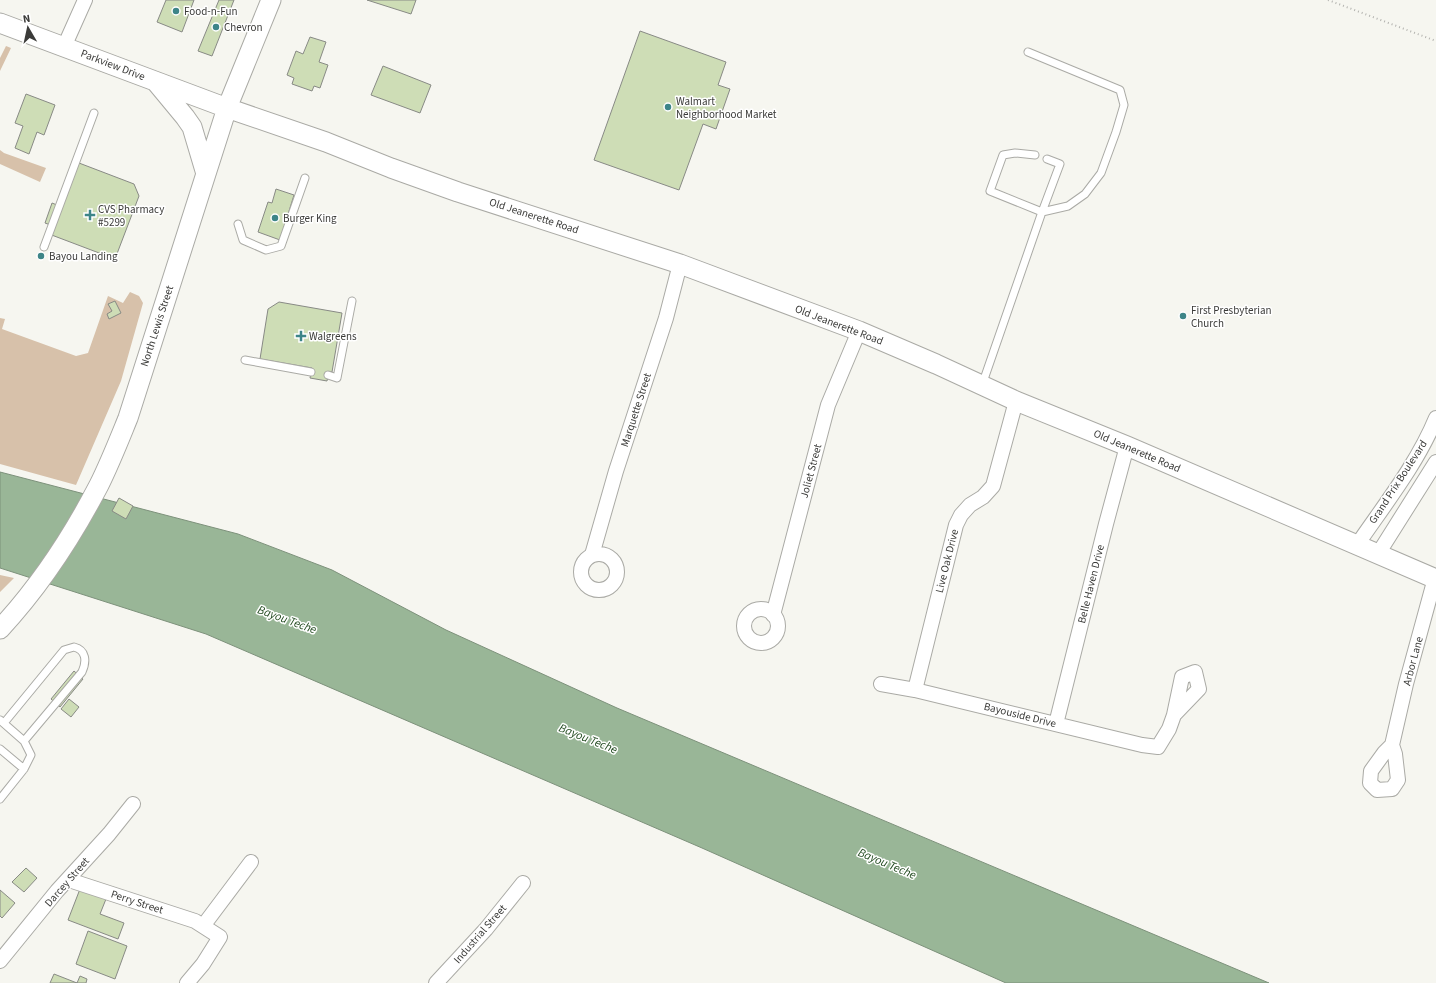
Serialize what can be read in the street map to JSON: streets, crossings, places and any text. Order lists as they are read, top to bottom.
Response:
{
  "streets": {
    "main road": ["Parkview Drive", "Old Jeanerette Road", "North Lewis Street"],
    "street": [
      "Marquette Street",
      "Joliet Street",
      "Grand Prix Boulevard",
      "Live Oak Drive",
      "Belle Haven Drive",
      "Arbor Lane",
      "Bayouside Drive",
      "Darcey Street",
      "Perry Street",
      "Industrial Street"
    ]
  },
  "crossings": [
    ["Parkview Drive", "Old Jeanerette Road"],
    ["Parkview Drive", "North Lewis Street"],
    ["Old Jeanerette Road", "North Lewis Street"],
    ["Old Jeanerette Road", "Marquette Street"],
    ["Old Jeanerette Road", "Joliet Street"],
    ["Old Jeanerette Road", "Grand Prix Boulevard"],
    ["Old Jeanerette Road", "Live Oak Drive"],
    ["Old Jeanerette Road", "Belle Haven Drive"],
    ["Old Jeanerette Road", "Arbor Lane"],
    ["Live Oak Drive", "Bayouside Drive"],
    ["Belle Haven Drive", "Bayouside Drive"],
    ["Darcey Street", "Perry Street"]
  ],
  "water": ["Bayou Teche"],
  "places": {
    "other": [
      "Food-n-Fun",
      "Chevron",
      "Walmart Neighborhood Market",
      "Burger King",
      "Bayou Landing",
      "First Presbyterian Church"
    ],
    "health": ["CVS Pharmacy #5299", "Walgreens"]
  },
  "north": "top"
}
